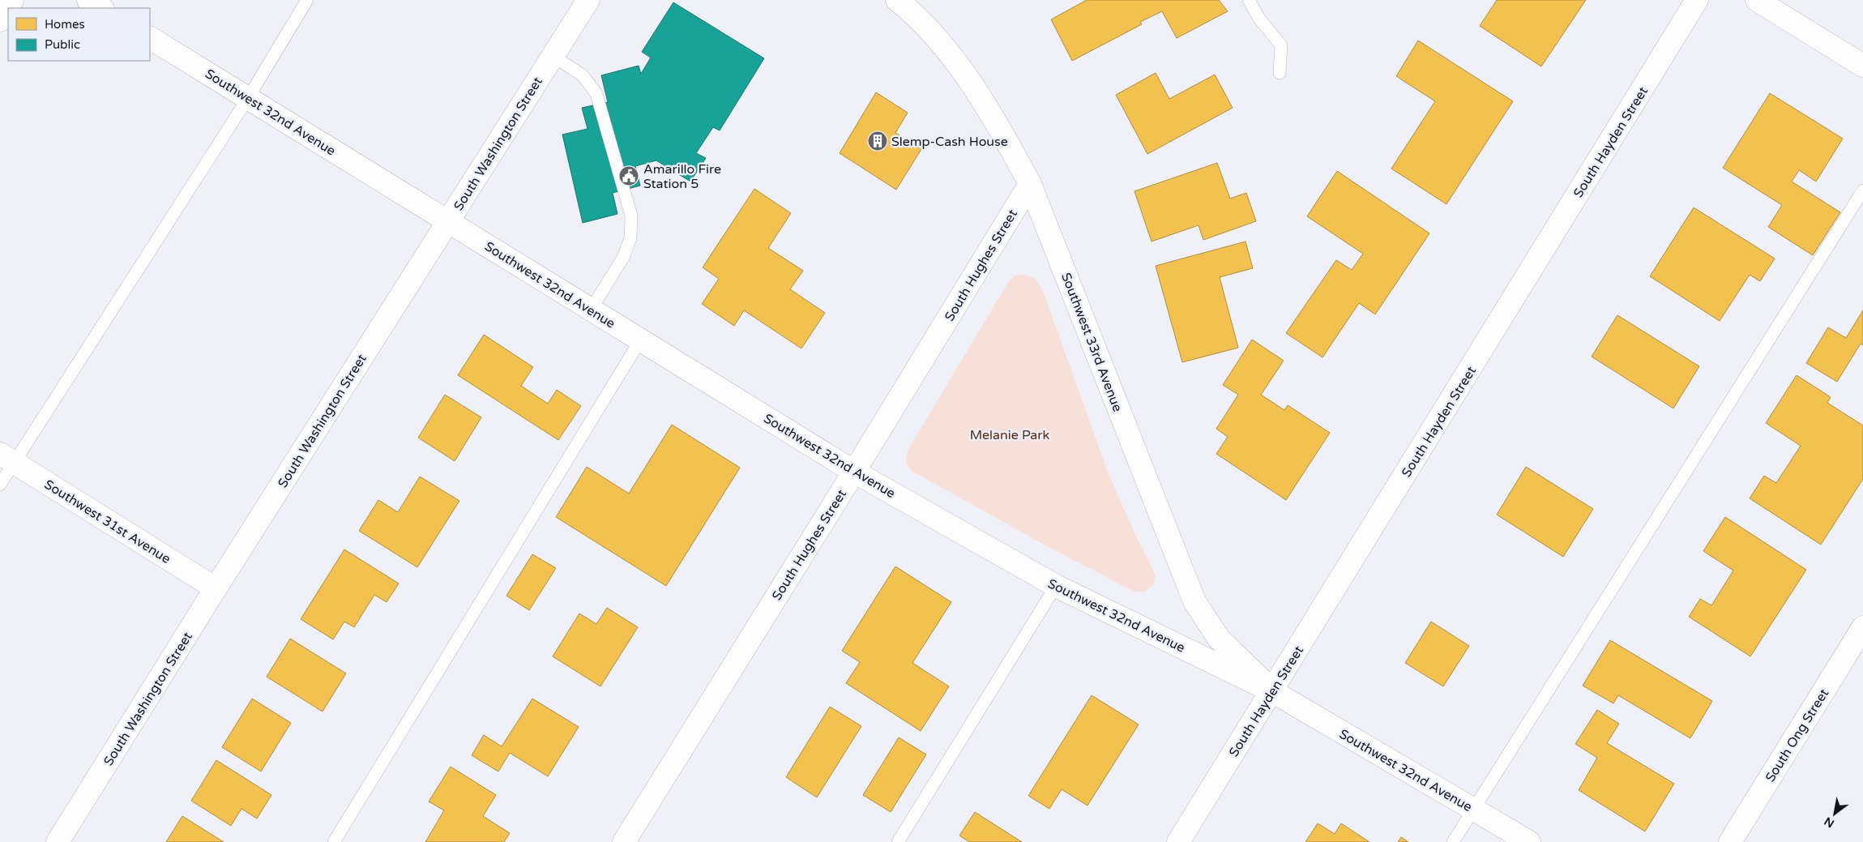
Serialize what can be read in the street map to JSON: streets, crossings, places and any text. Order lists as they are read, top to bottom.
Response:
{
  "streets": {
    "street": [
      "Southwest 32nd Avenue",
      "South Hayden Street",
      "South Washington Street",
      "South Hughes Street",
      "Southwest 33rd Avenue",
      "Southwest 31st Avenue",
      "South Ong Street"
    ]
  },
  "crossings": [
    ["Southwest 32nd Avenue", "South Hayden Street"],
    ["Southwest 32nd Avenue", "South Washington Street"],
    ["Southwest 32nd Avenue", "South Hughes Street"],
    ["Southwest 32nd Avenue", "Southwest 33rd Avenue"],
    ["South Hayden Street", "Southwest 33rd Avenue"],
    ["South Washington Street", "Southwest 31st Avenue"],
    ["South Hughes Street", "Southwest 33rd Avenue"]
  ],
  "parks": ["Melanie Park"],
  "places": {
    "building": ["Slemp-Cash House"],
    "public building": ["Amarillo Fire Station 5"]
  },
  "legend": ["Homes", "Public"],
  "north": "bottom left"
}
